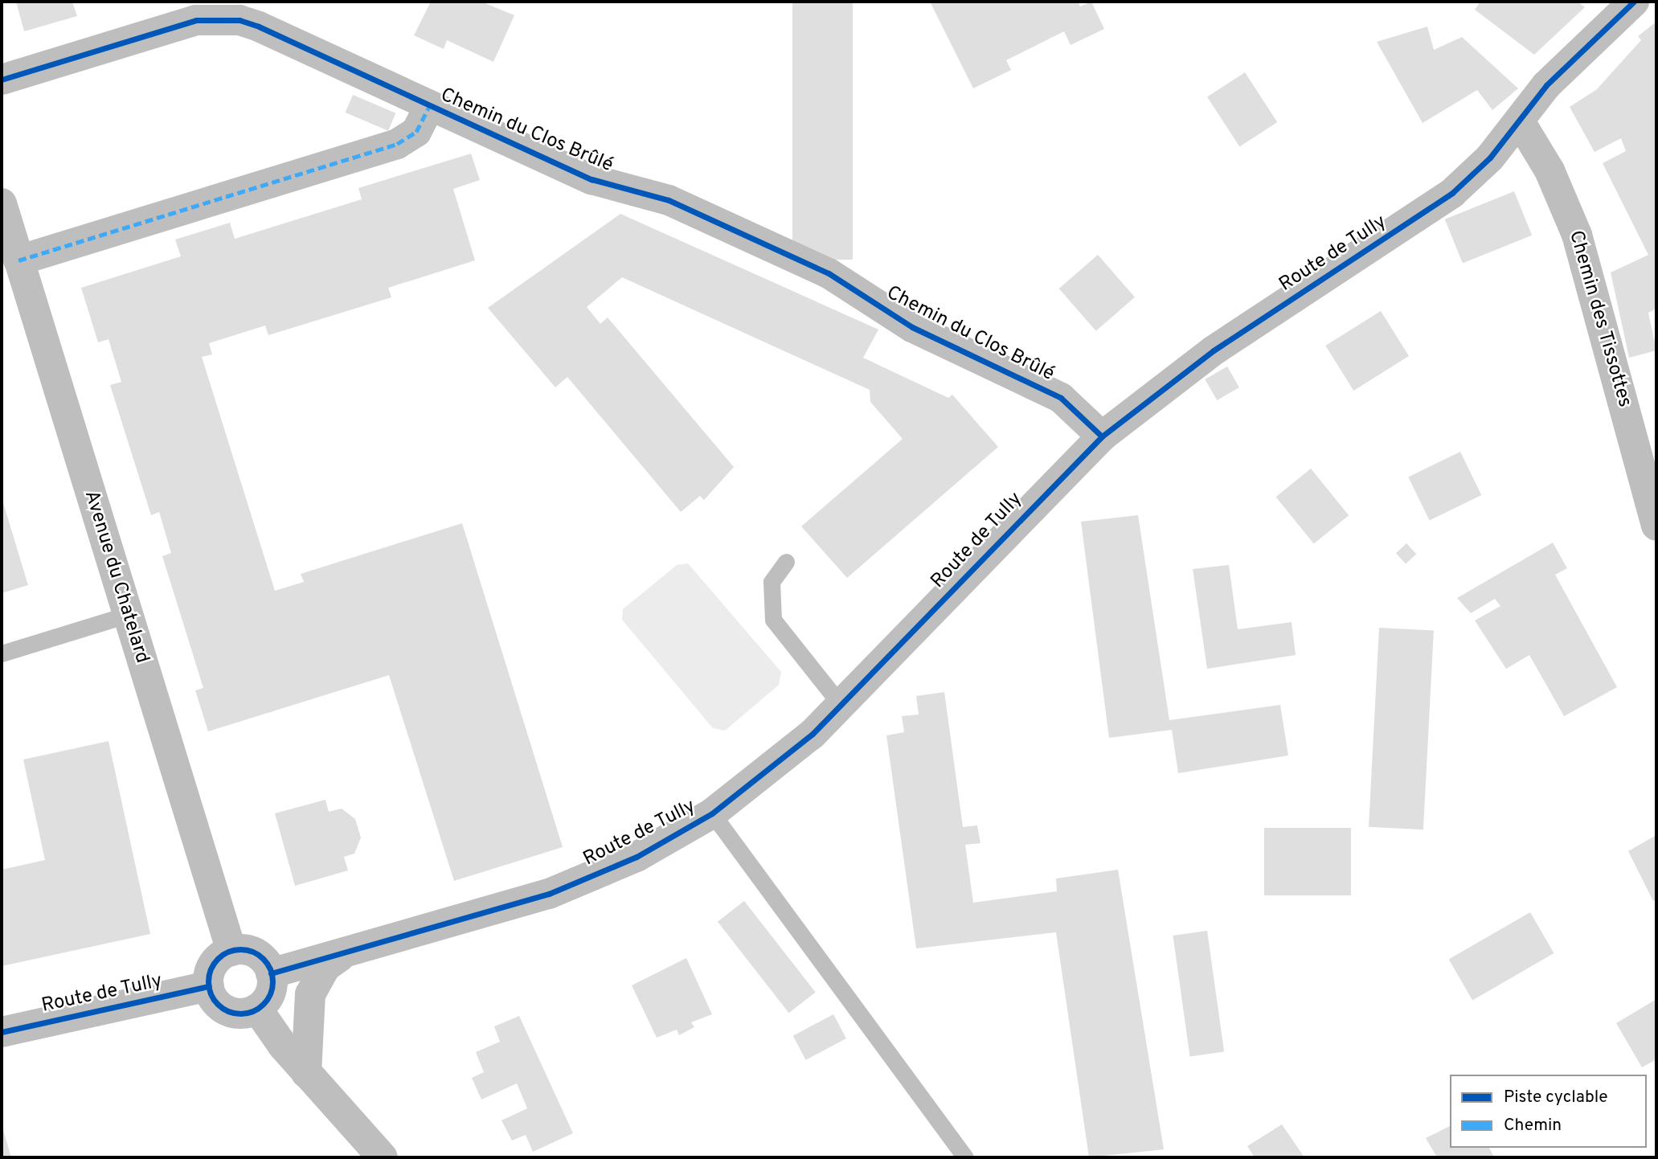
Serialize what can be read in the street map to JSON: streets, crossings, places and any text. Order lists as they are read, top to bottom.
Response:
{
  "streets": {
    "street": [
      "Chemin du Clos Brûlé",
      "Route de Tully",
      "Chemin des Tissottes",
      "Avenue du Chatelard"
    ]
  },
  "crossings": [
    ["Chemin du Clos Brûlé", "Route de Tully"],
    ["Route de Tully", "Chemin des Tissottes"],
    ["Route de Tully", "Avenue du Chatelard"]
  ],
  "legend": ["Piste cyclable", "Chemin"]
}
